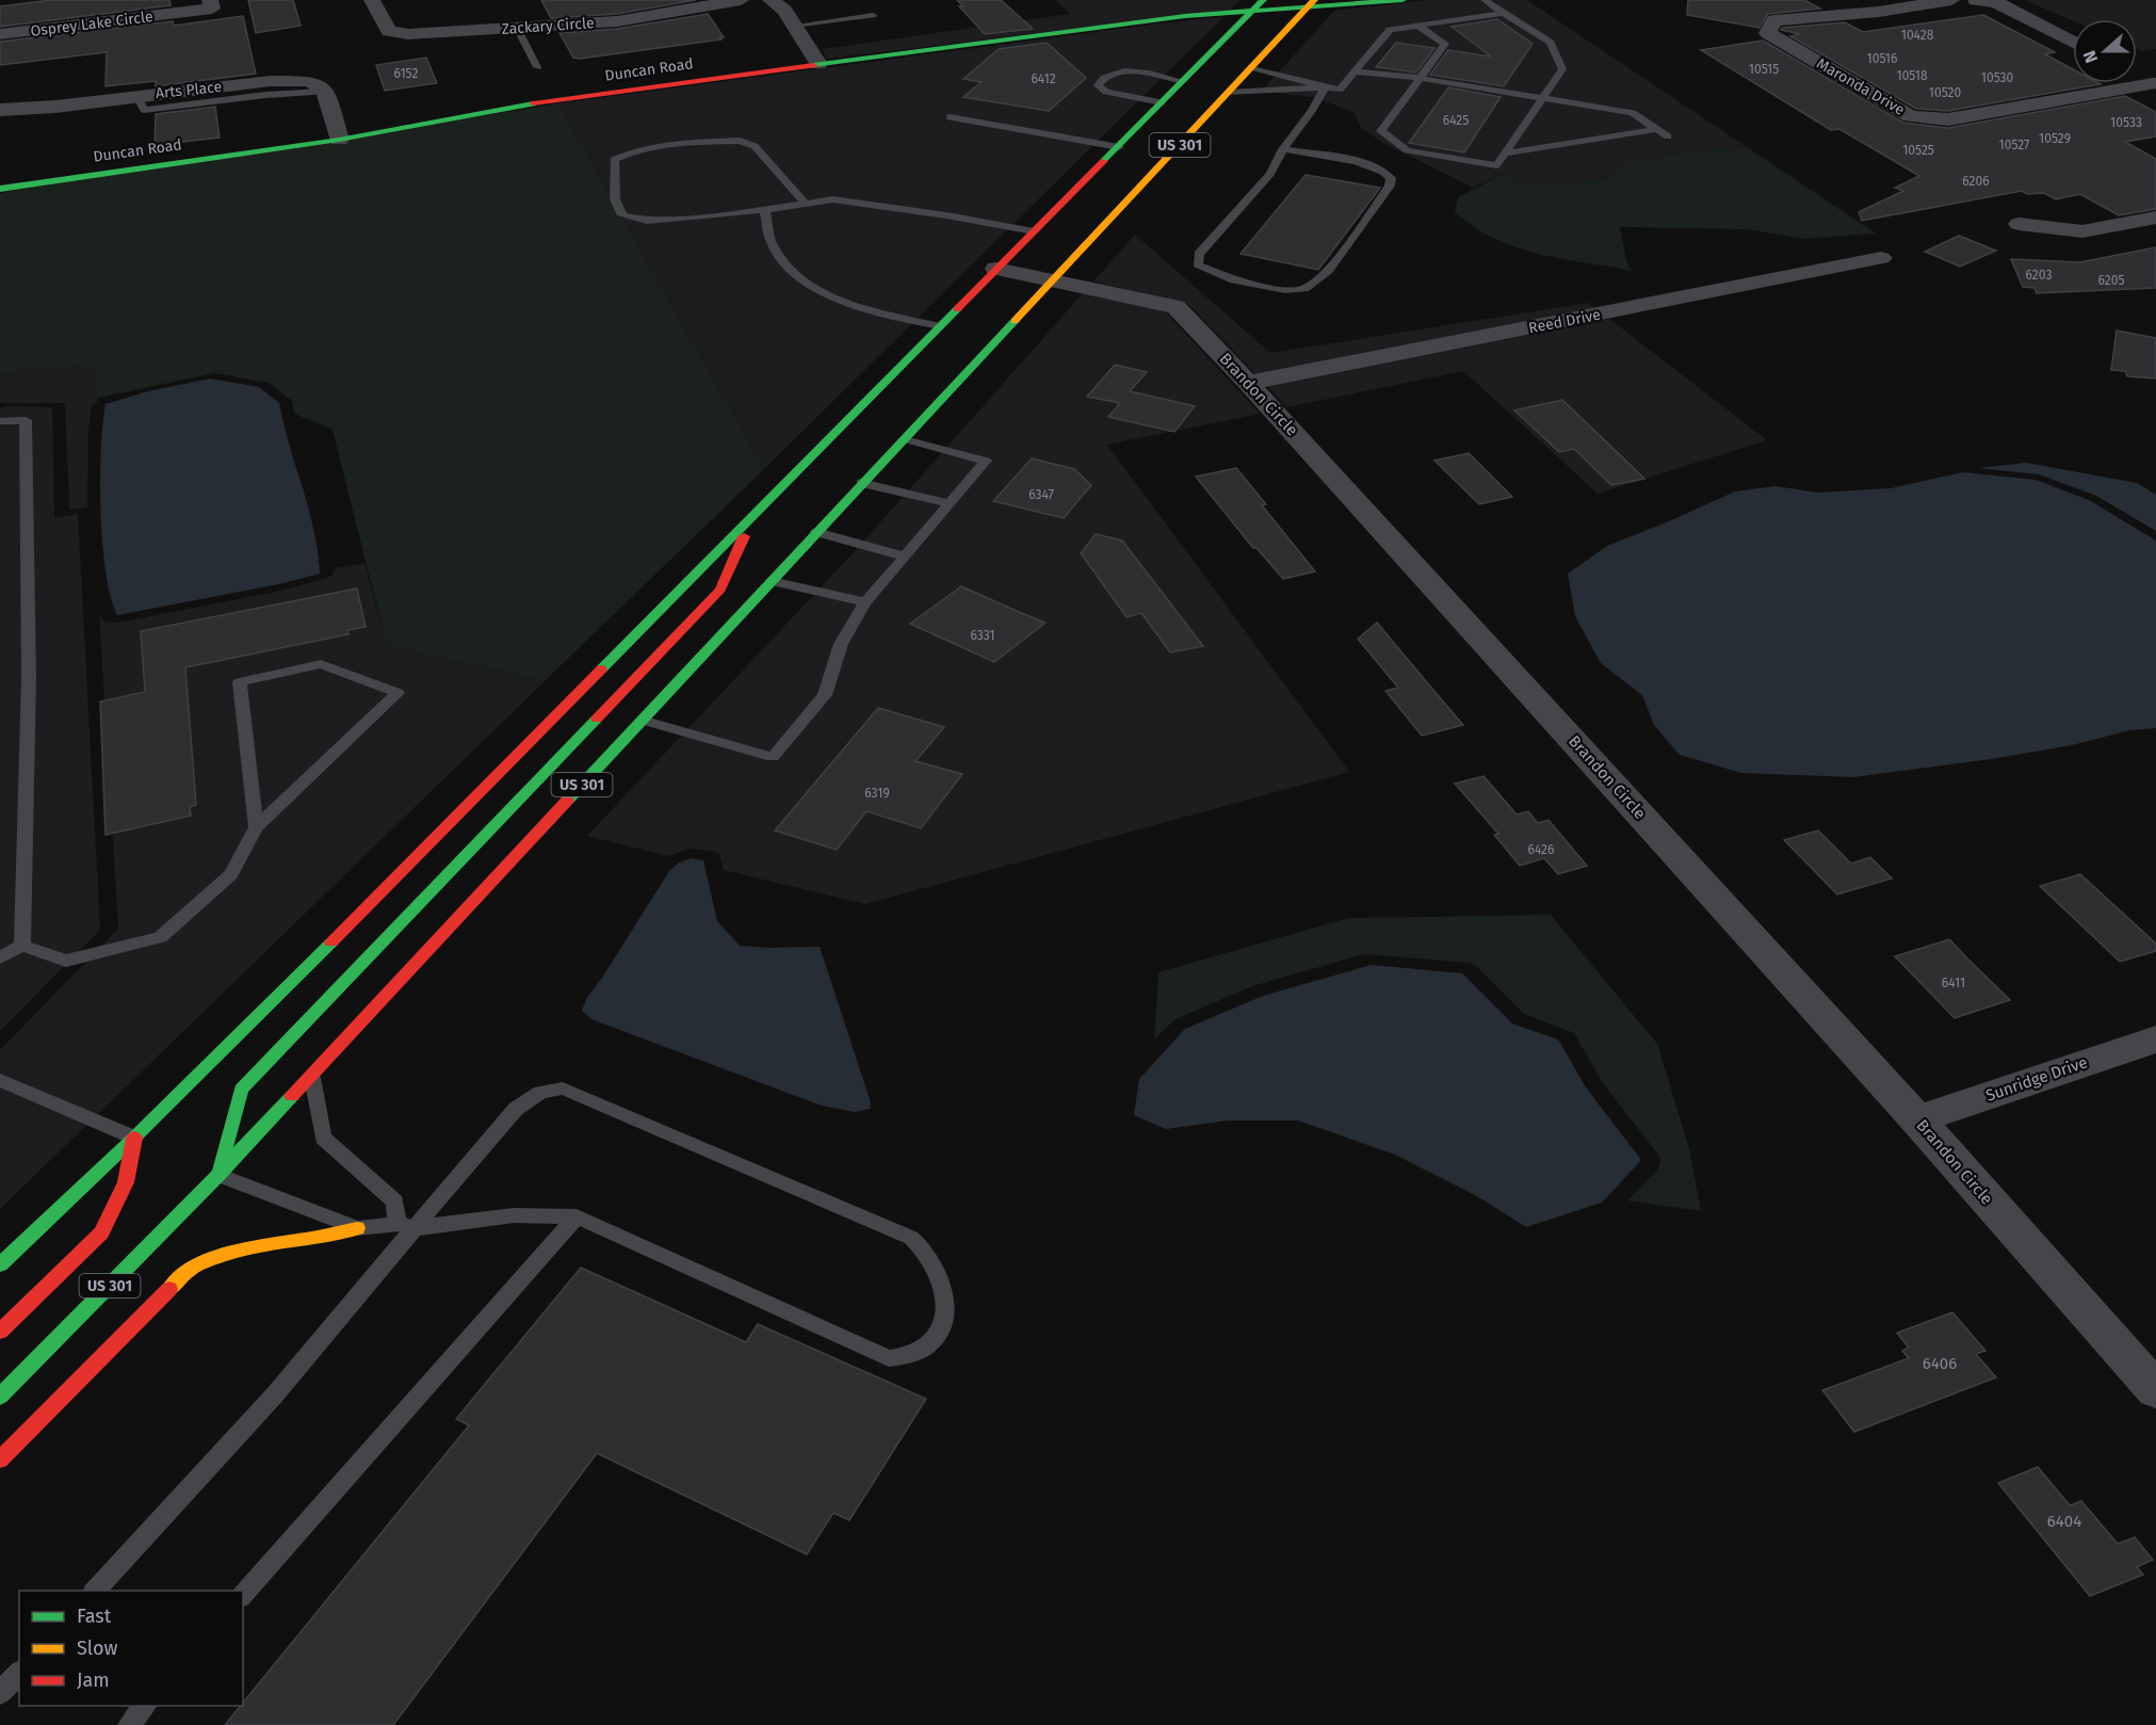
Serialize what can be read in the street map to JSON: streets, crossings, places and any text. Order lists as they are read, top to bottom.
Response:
{
  "streets": {
    "main road": ["Duncan Road", "US 301"],
    "street": [
      "Osprey Lake Circle",
      "Zackary Circle",
      "Maronda Drive",
      "Arts Place",
      "Reed Drive",
      "Brandon Circle",
      "Sunridge Drive"
    ]
  },
  "crossings": [
    ["Duncan Road", "Arts Place"],
    ["Duncan Road", "US 301"],
    ["US 301", "Brandon Circle"],
    ["Reed Drive", "Brandon Circle"],
    ["Brandon Circle", "Sunridge Drive"]
  ],
  "house_numbers": [
    "10428",
    "10516",
    "10515",
    "6152",
    "10518",
    "10530",
    "6412",
    "10520",
    "6425",
    "10533",
    "10529",
    "10527",
    "10525",
    "6206",
    "6203",
    "6205",
    "6347",
    "6331",
    "6319",
    "6426",
    "6411",
    "6406",
    "6404"
  ],
  "legend": ["Fast", "Slow", "Jam"],
  "north": "left"
}
